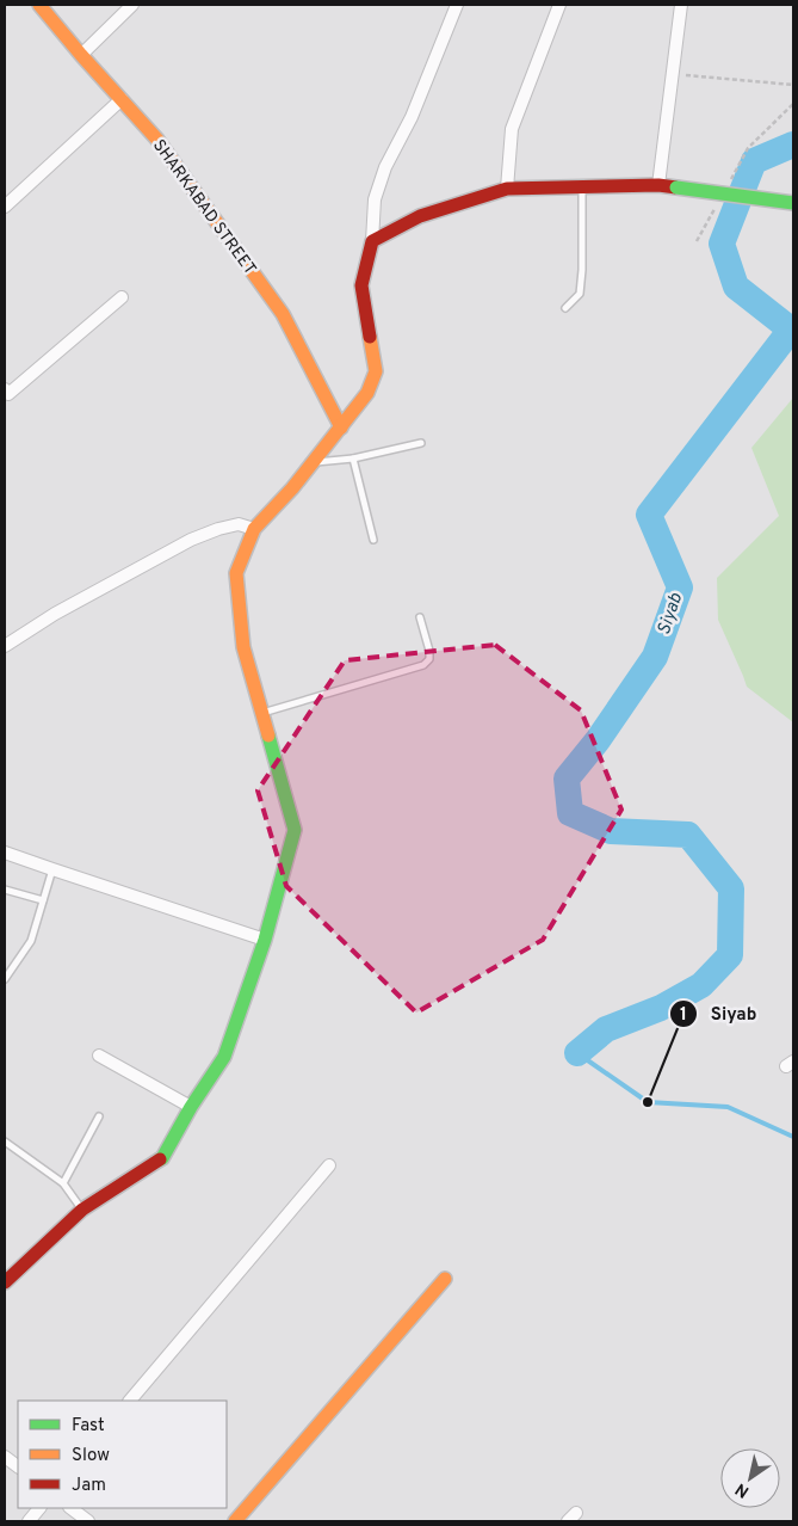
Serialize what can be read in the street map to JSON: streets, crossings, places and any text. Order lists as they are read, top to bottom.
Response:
{
  "streets": {
    "street": ["SHARKABAD STREET"]
  },
  "water": ["Siyab"],
  "places": ["Siyab"],
  "legend": ["Fast", "Slow", "Jam"],
  "north": "bottom left"
}
